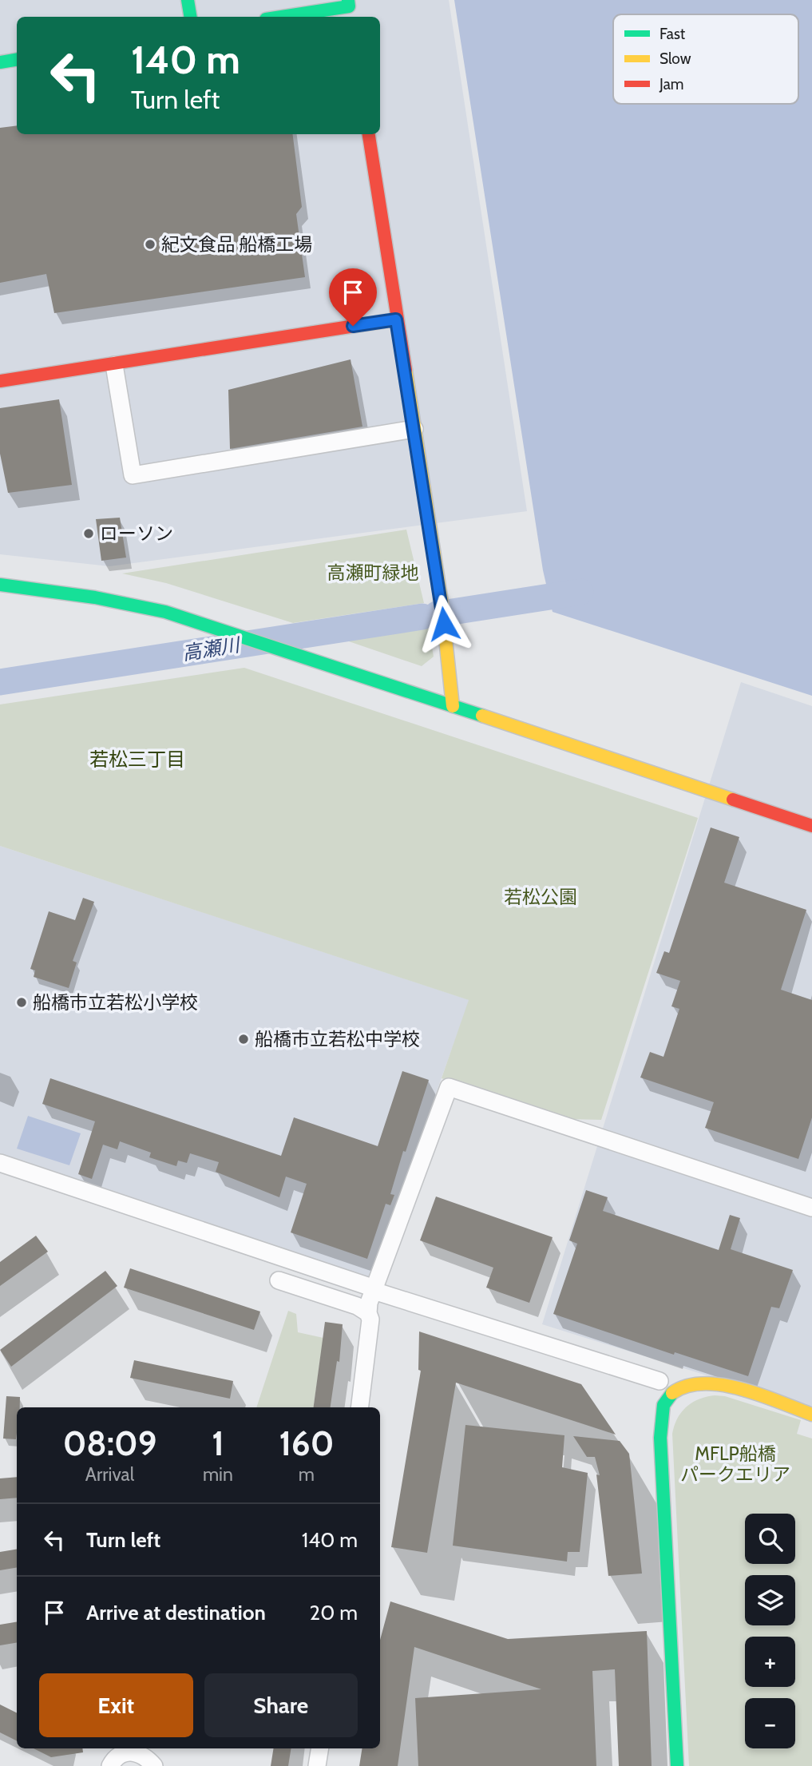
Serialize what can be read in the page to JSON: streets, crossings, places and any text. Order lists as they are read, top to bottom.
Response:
{
  "districts": ["若松三丁目"],
  "water": ["高瀬川"],
  "parks": ["高瀬町緑地", "若松公園", "MFLP船橋 パークエリア"],
  "places": [
    "紀文食品 船橋工場",
    "ローソン",
    "船橋市立若松小学校",
    "船橋市立若松中学校"
  ],
  "legend": ["Fast", "Slow", "Jam"],
  "page": {
    "turn": ["140 m", "Turn left"],
    "eta": [
      "08:09",
      "Arrival",
      "1",
      "min",
      "160",
      "m"
    ],
    "list": [
      {
        "name": "Turn left",
        "value": "140 m"
      },
      {
        "name": "Arrive at destination",
        "value": "20 m"
      }
    ],
    "map_buttons": ["+", "−"],
    "buttons": ["Exit", "Share"]
  }
}
